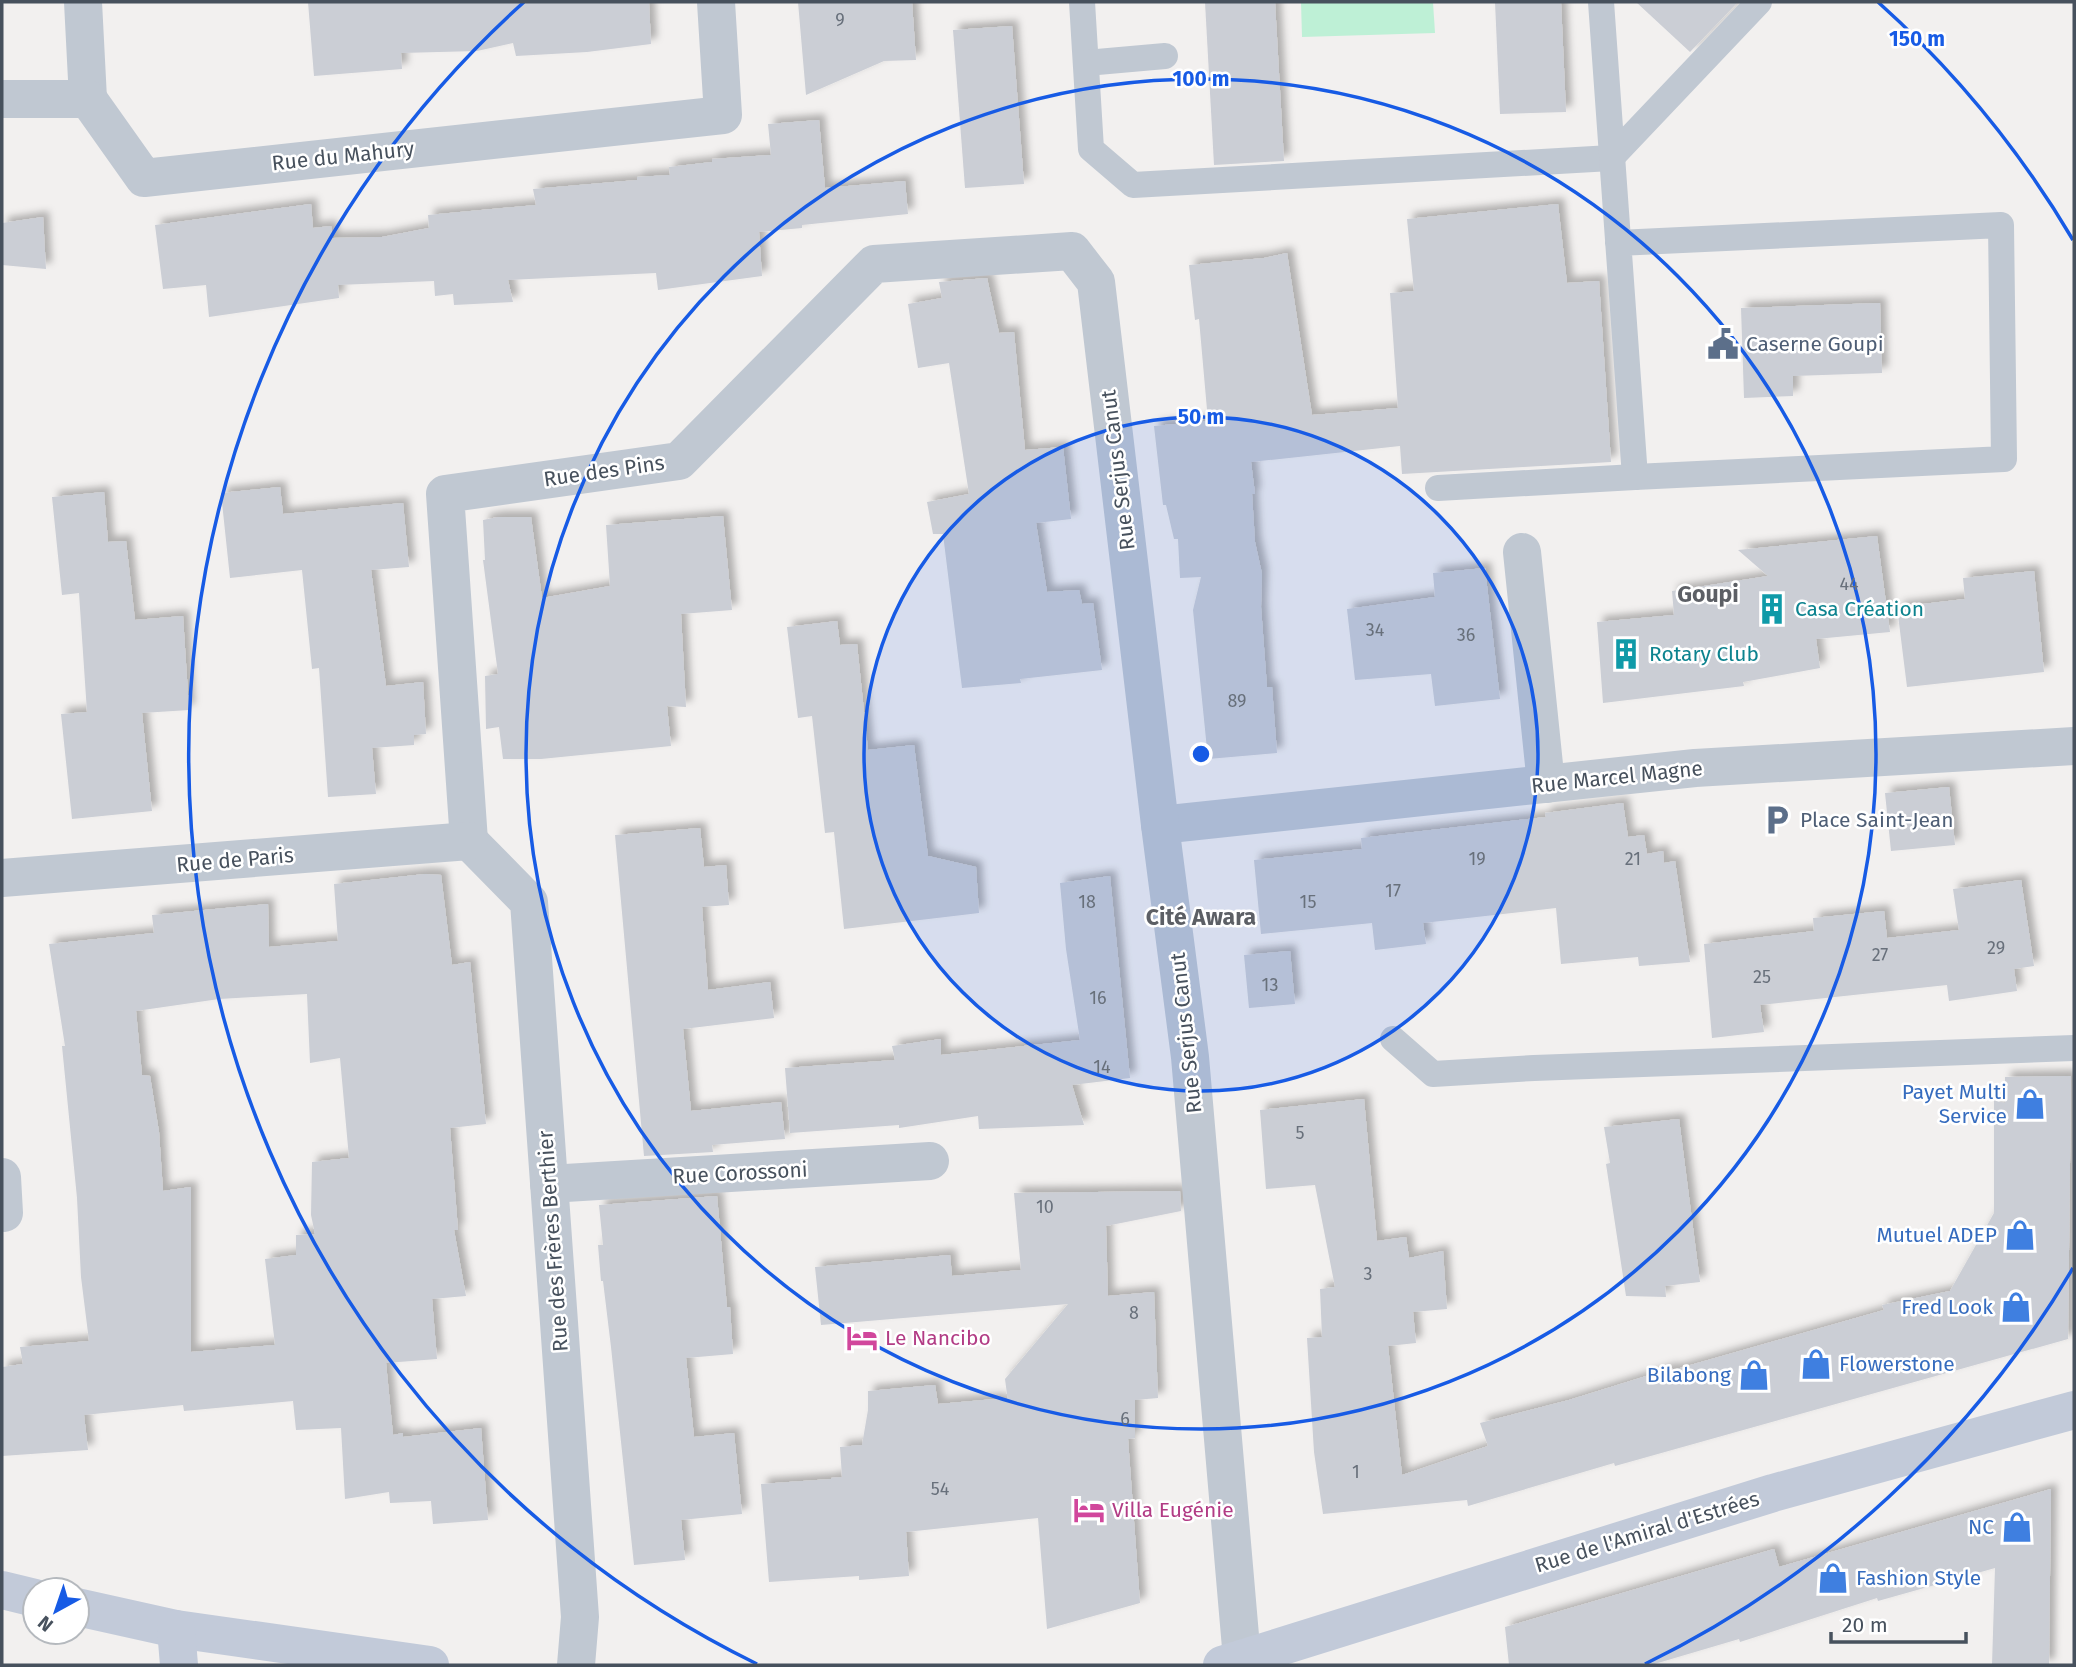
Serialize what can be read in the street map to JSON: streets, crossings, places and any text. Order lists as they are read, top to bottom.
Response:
{
  "streets": {
    "street": [
      "Rue du Mahury",
      "Rue Serjus Canut",
      "Rue des Pins",
      "Rue Marcel Magne",
      "Rue de Paris",
      "Rue Corossoni",
      "Rue des Frères Berthier",
      "Rue de l'Amiral d'Estrées"
    ]
  },
  "crossings": [
    ["Rue Serjus Canut", "Rue des Pins"],
    ["Rue Serjus Canut", "Rue Marcel Magne"],
    ["Rue Serjus Canut", "Rue de l'Amiral d'Estrées"],
    ["Rue des Pins", "Rue de Paris"],
    ["Rue des Pins", "Rue des Frères Berthier"],
    ["Rue de Paris", "Rue des Frères Berthier"],
    ["Rue Corossoni", "Rue des Frères Berthier"]
  ],
  "districts": ["Goupi", "Cité Awara"],
  "places": {
    "public building": ["Caserne Goupi"],
    "building": ["Casa Création", "Rotary Club"],
    "parking": ["Place Saint-Jean"],
    "shop": [
      "Payet Multi Service",
      "Mutuel ADEP",
      "Fred Look",
      "Flowerstone",
      "Bilabong",
      "NC",
      "Fashion Style"
    ],
    "hotel": ["Le Nancibo", "Villa Eugénie"]
  },
  "house_numbers": [
    "9",
    "44",
    "34",
    "36",
    "89",
    "19",
    "21",
    "17",
    "18",
    "15",
    "29",
    "27",
    "25",
    "13",
    "16",
    "14",
    "5",
    "10",
    "3",
    "8",
    "6",
    "1",
    "54"
  ],
  "scale_bar": "20 m",
  "north": "bottom left",
  "rings": ["150 m", "100 m", "50 m"]
}
